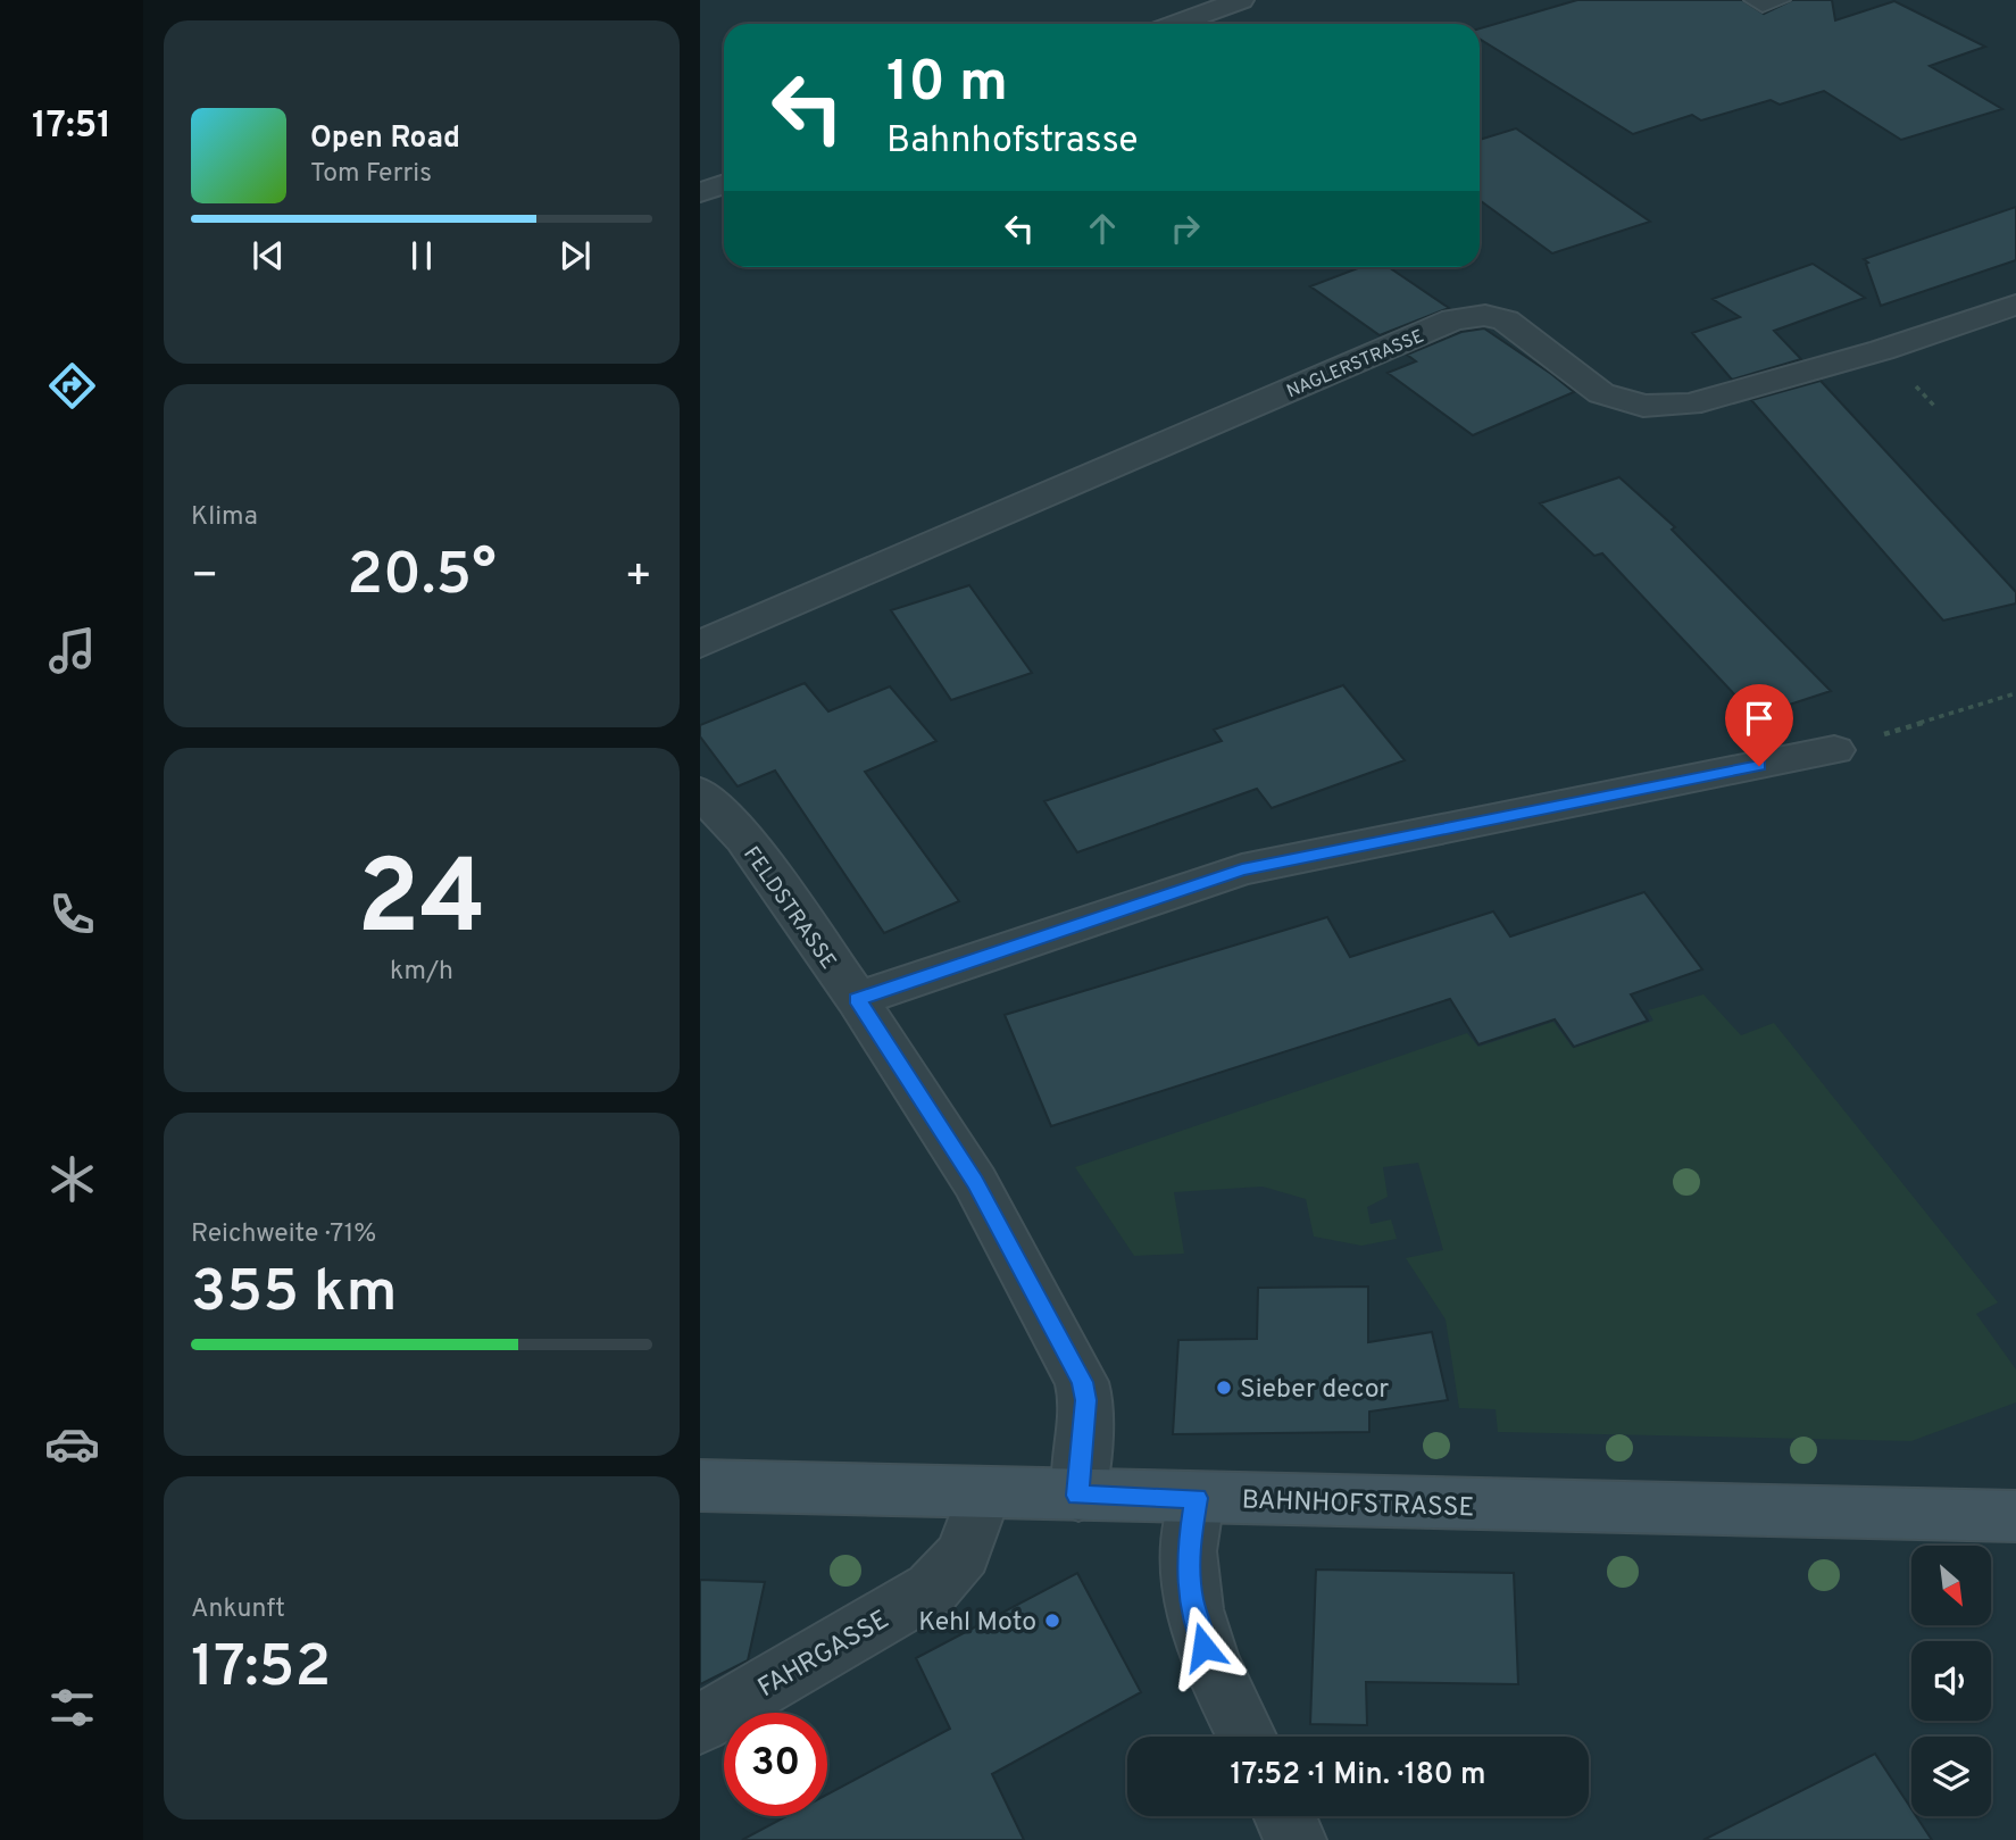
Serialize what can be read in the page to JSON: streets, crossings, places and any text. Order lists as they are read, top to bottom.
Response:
{
  "streets": {
    "main road": ["BAHNHOFSTRASSE"],
    "street": ["NAGLERSTRASSE", "FELDSTRASSE", "FAHRGASSE"]
  },
  "crossings": [
    ["FELDSTRASSE", "BAHNHOFSTRASSE"],
    ["BAHNHOFSTRASSE", "FAHRGASSE"]
  ],
  "places": ["Sieber decor", "Kehl Moto"],
  "north": "bottom right",
  "page": {
    "tabs": "17:51",
    "turn": ["10 m", "Bahnhofstrasse"],
    "song": ["Open Road", "Tom Ferris"],
    "tile": [
      "Klima",
      ["24", "km/h"],
      ["Reichweite · 71%", "355 km"],
      ["Ankunft", "17:52"]
    ],
    "heat": ["−", "20.5°", "+"],
    "limit": "30",
    "trip": "17:52 · 1 Min. · 180 m"
  }
}
